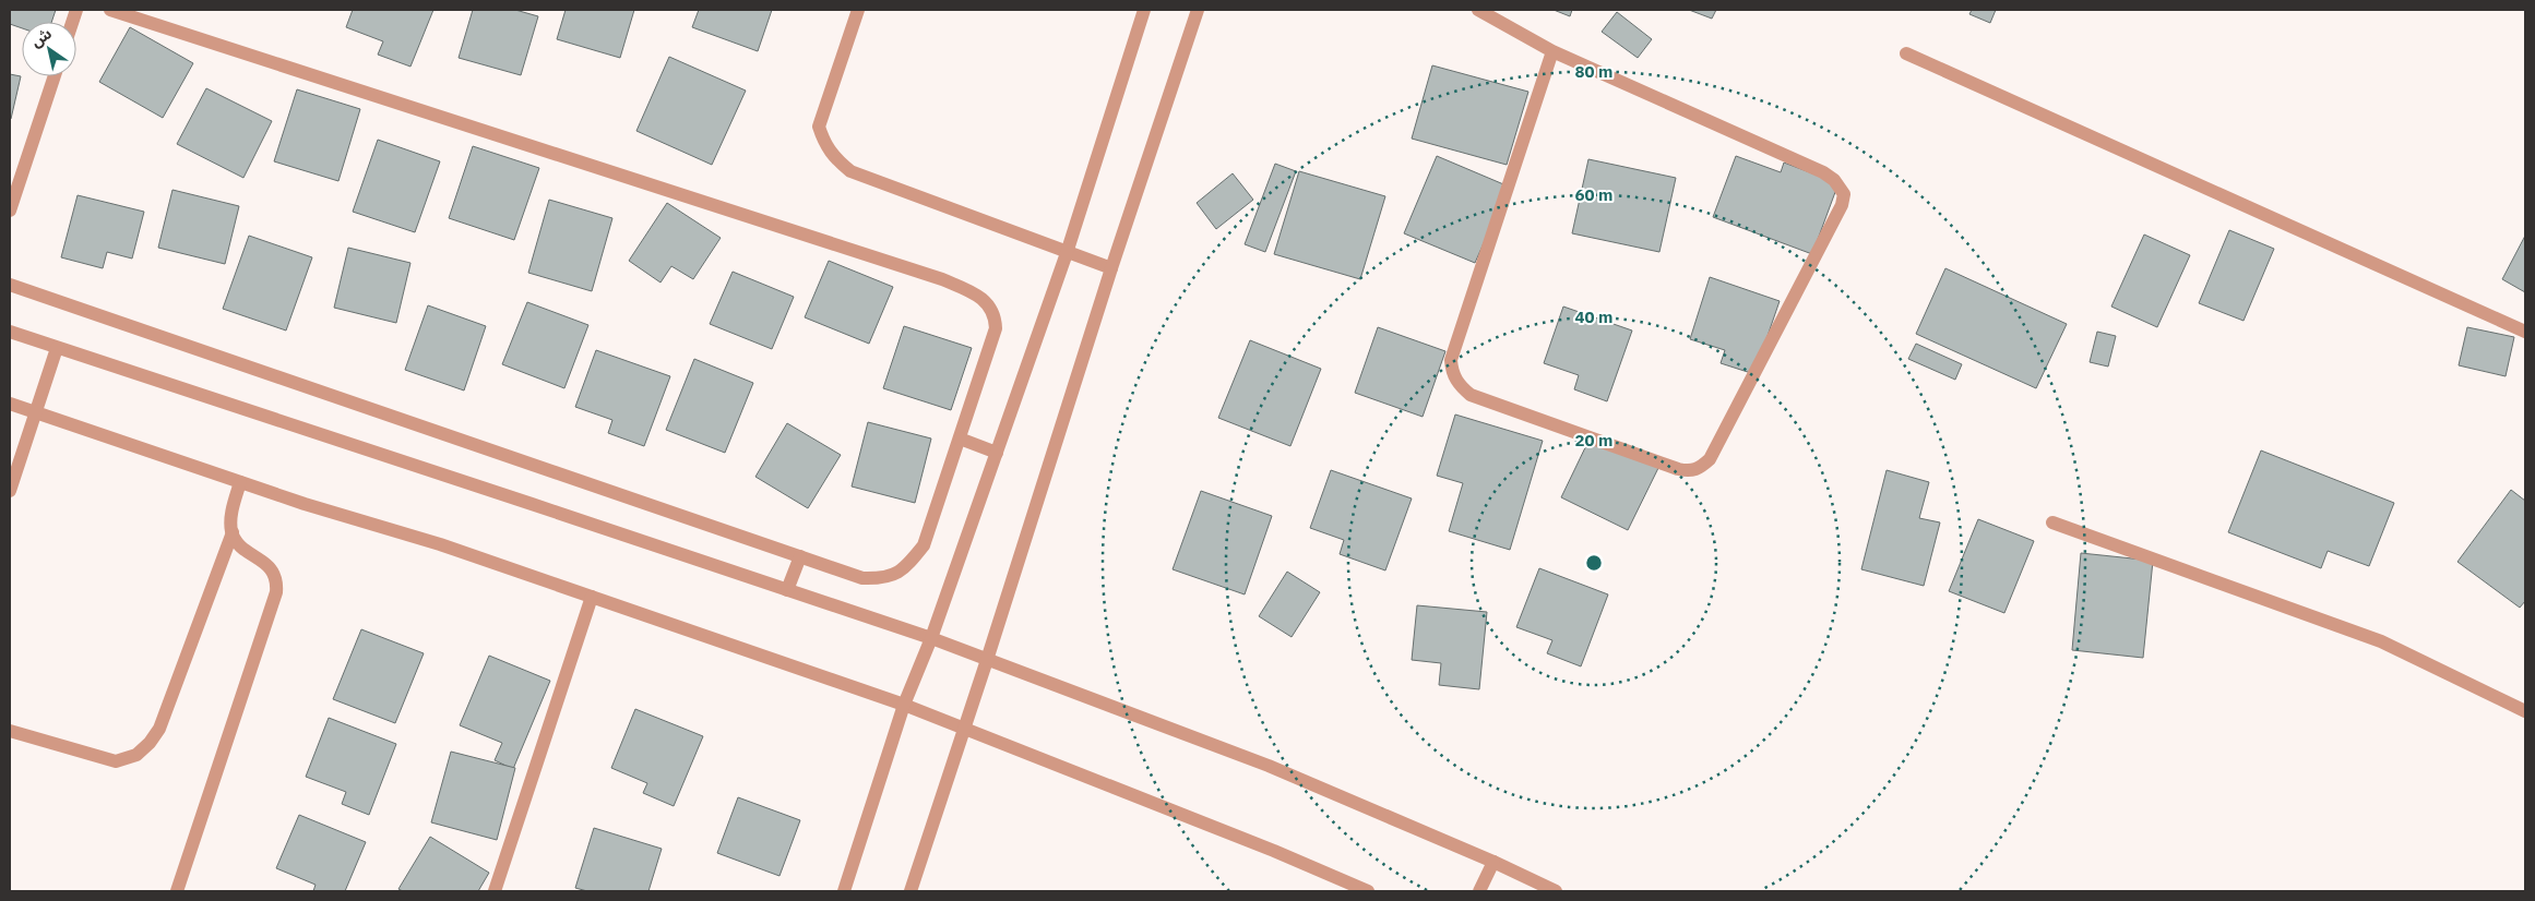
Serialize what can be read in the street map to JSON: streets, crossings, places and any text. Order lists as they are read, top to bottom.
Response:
{
  "north": "top left",
  "rings": [
    "80 m",
    "60 m",
    "40 m",
    "20 m"
  ]
}
